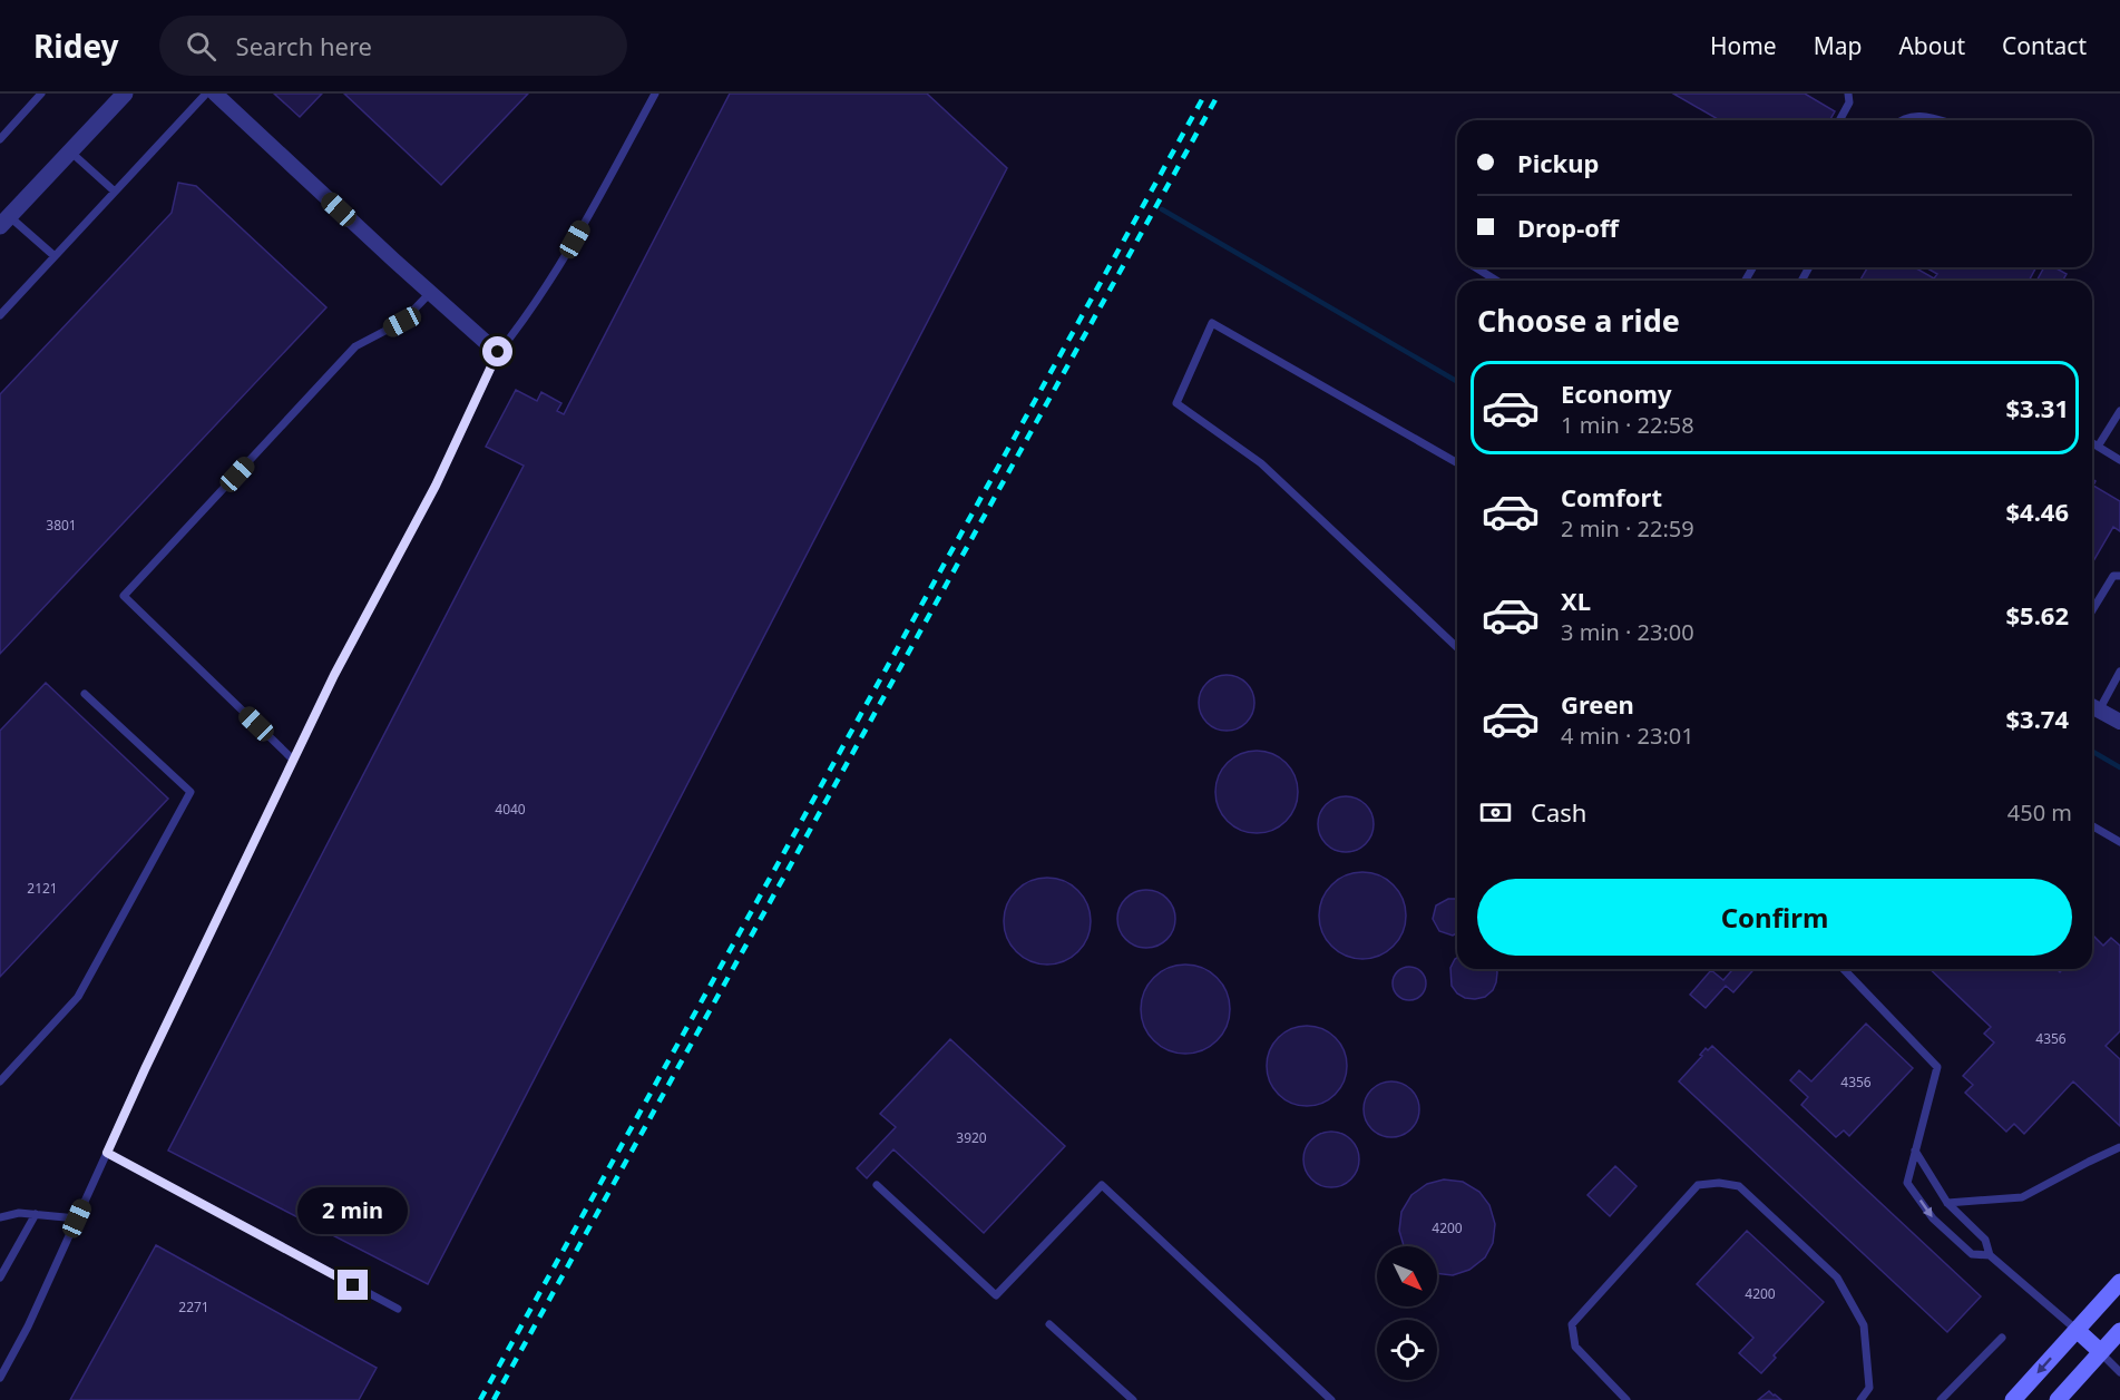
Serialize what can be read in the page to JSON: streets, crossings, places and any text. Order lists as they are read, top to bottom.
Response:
{
  "house_numbers": [
    "3801",
    "4040",
    "2121",
    "4356",
    "4356",
    "3920",
    "4200",
    "4200",
    "2271"
  ],
  "north": "bottom right",
  "page": {
    "header": "Ridey",
    "search": "Search here",
    "nav": [
      "Home",
      "Map",
      "About",
      "Contact"
    ],
    "banner": ["Pickup", "Drop-off"],
    "heading": "Choose a ride",
    "list": [
      {
        "name": "Economy",
        "note": "1 min · 22:58",
        "value": "$3.31"
      },
      {
        "name": "Comfort",
        "note": "2 min · 22:59",
        "value": "$4.46"
      },
      {
        "name": "XL",
        "note": "3 min · 23:00",
        "value": "$5.62"
      },
      {
        "name": "Green",
        "note": "4 min · 23:01",
        "value": "$3.74"
      }
    ],
    "pay": ["Cash", "450 m"],
    "buttons": "Confirm",
    "bubble": "2 min"
  }
}
